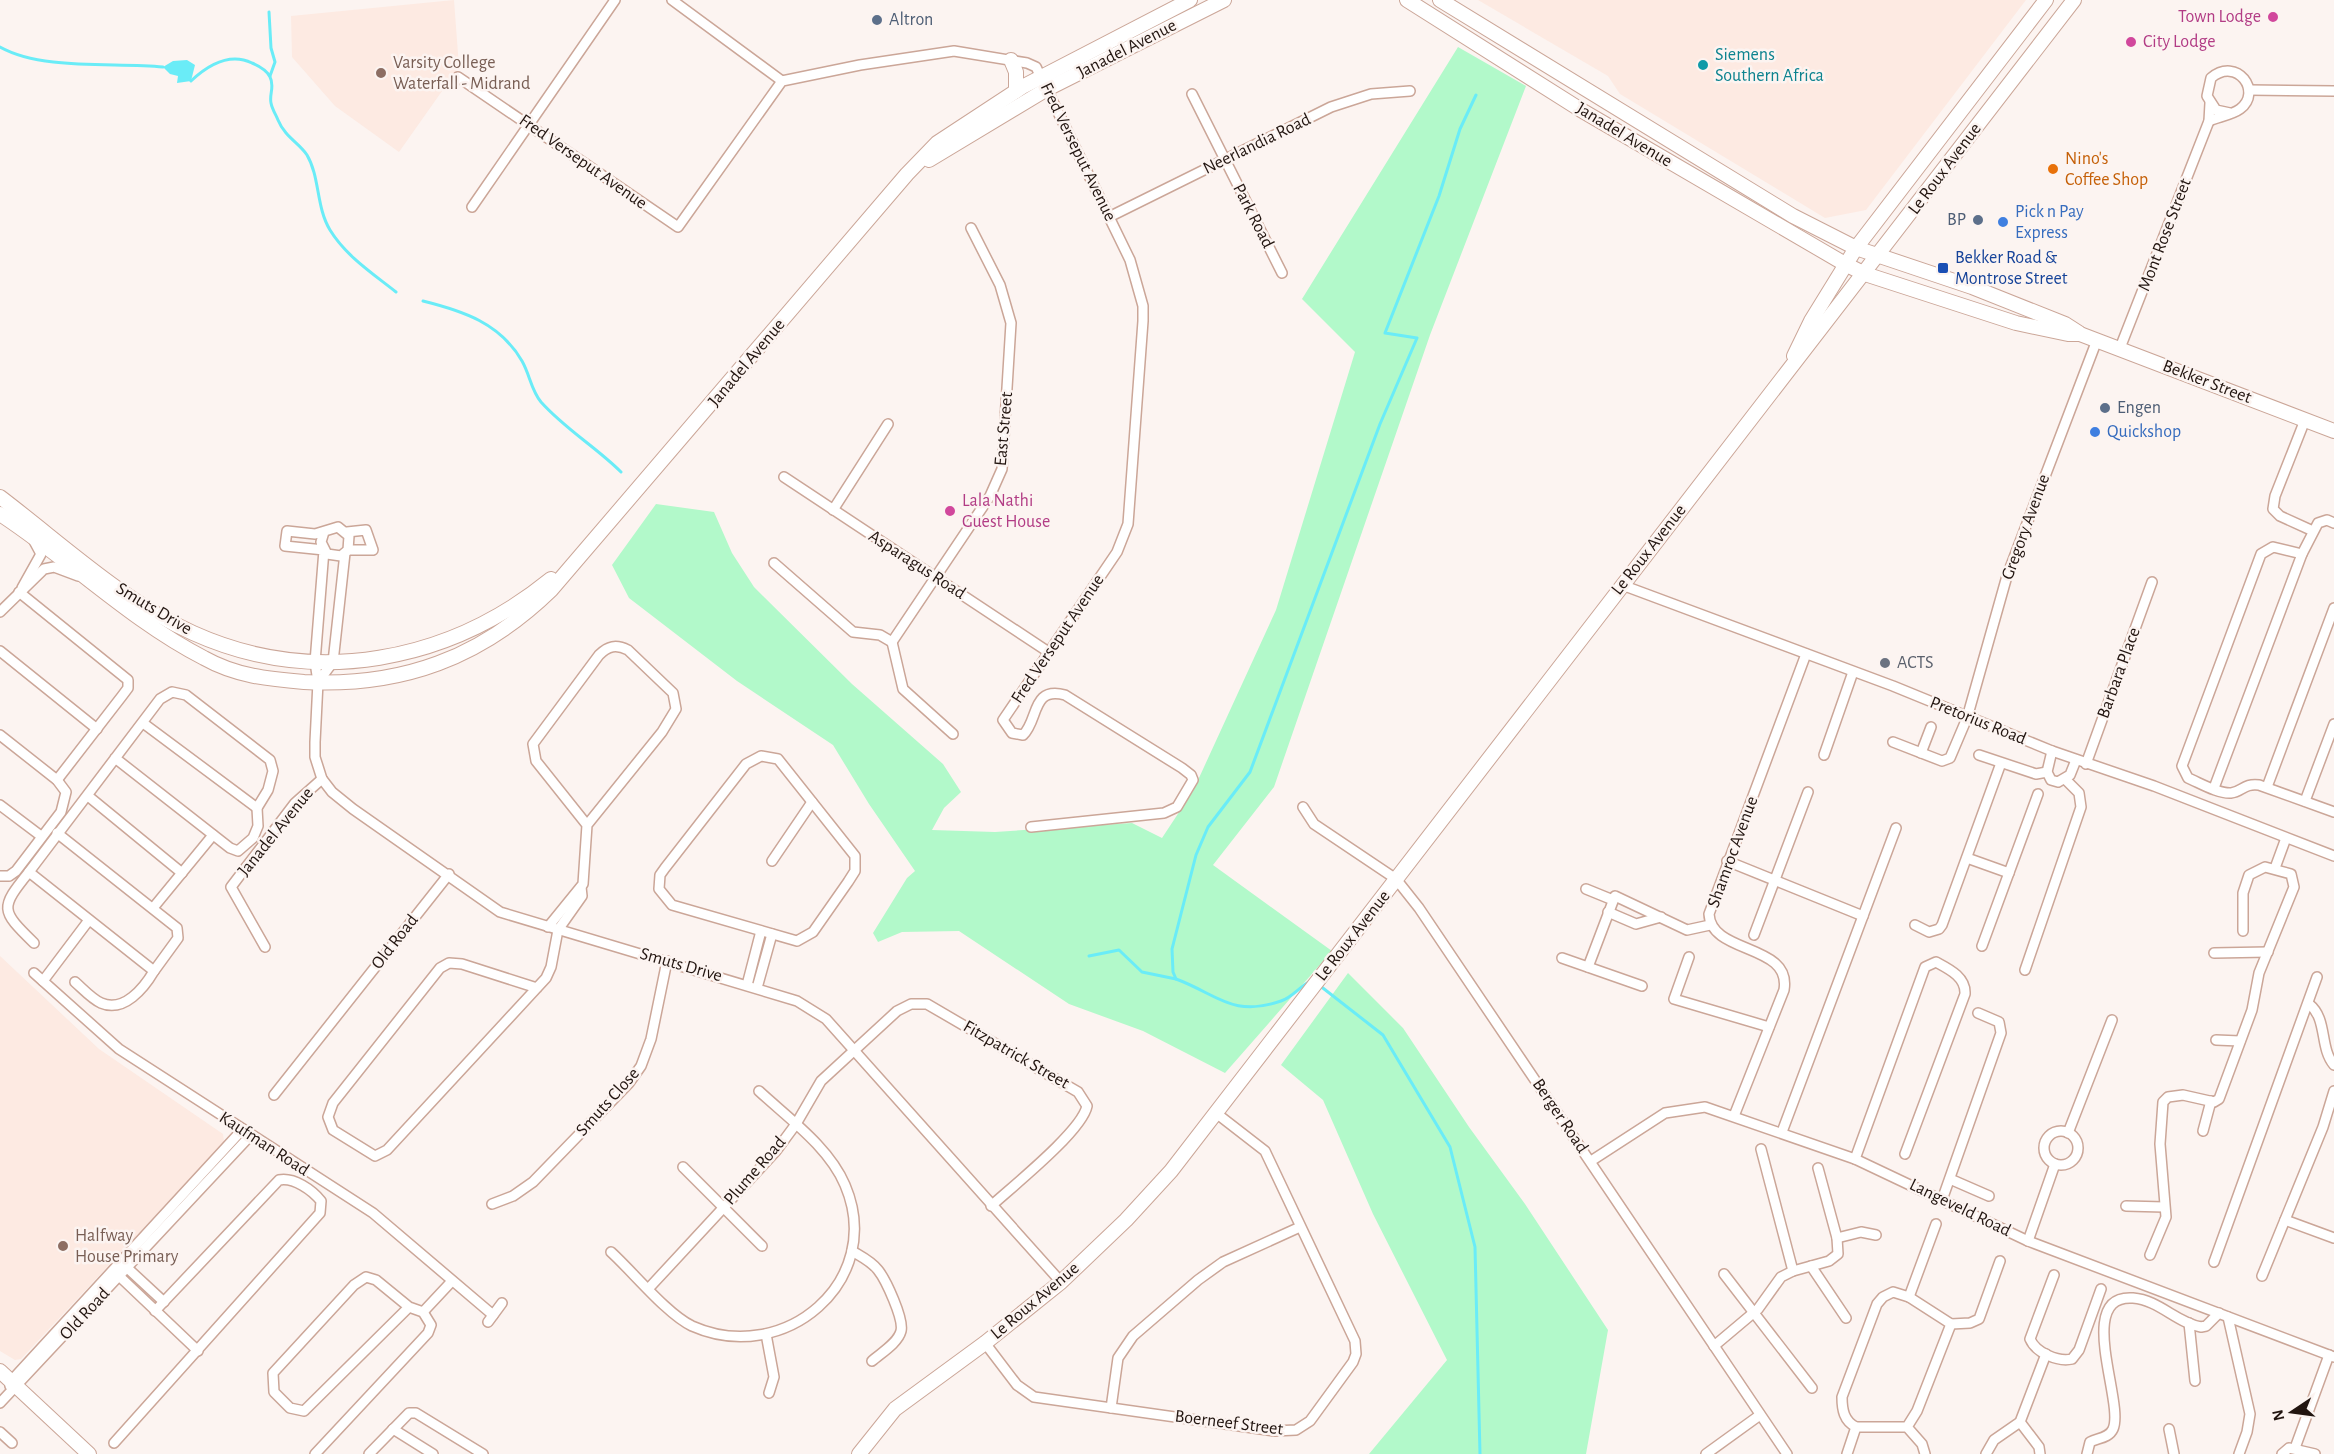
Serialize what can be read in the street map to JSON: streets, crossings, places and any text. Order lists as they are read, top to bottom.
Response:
{
  "streets": {
    "main road": [
      "Janadel Avenue",
      "Le Roux Avenue",
      "Bekker Street",
      "Smuts Drive"
    ],
    "street": [
      "Neerlandia Road",
      "Fred Verseput Avenue",
      "Park Road",
      "Mont Rose Street",
      "East Street",
      "Gregory Avenue",
      "Asparagus Road",
      "Barbara Place",
      "Pretorius Road",
      "Shamroc Avenue",
      "Old Road",
      "Fitzpatrick Street",
      "Smuts Close",
      "Berger Road",
      "Kaufman Road",
      "Plume Road",
      "Langeveld Road",
      "Boerneef Street"
    ]
  },
  "crossings": [
    ["Janadel Avenue", "Fred Verseput Avenue"],
    ["Janadel Avenue", "Le Roux Avenue"],
    ["Janadel Avenue", "Bekker Street"],
    ["Janadel Avenue", "Smuts Drive"],
    ["Neerlandia Road", "Fred Verseput Avenue"],
    ["Neerlandia Road", "Park Road"],
    ["Fred Verseput Avenue", "Asparagus Road"],
    ["Le Roux Avenue", "Bekker Street"],
    ["Le Roux Avenue", "Smuts Drive"],
    ["Le Roux Avenue", "Pretorius Road"],
    ["Le Roux Avenue", "Berger Road"],
    ["Le Roux Avenue", "Boerneef Street"],
    ["Mont Rose Street", "Bekker Street"],
    ["Bekker Street", "Gregory Avenue"],
    ["East Street", "Asparagus Road"],
    ["Gregory Avenue", "Pretorius Road"],
    ["Smuts Drive", "Old Road"],
    ["Smuts Drive", "Fitzpatrick Street"],
    ["Smuts Drive", "Smuts Close"],
    ["Smuts Drive", "Plume Road"],
    ["Barbara Place", "Pretorius Road"],
    ["Pretorius Road", "Shamroc Avenue"],
    ["Shamroc Avenue", "Langeveld Road"],
    ["Old Road", "Kaufman Road"],
    ["Fitzpatrick Street", "Plume Road"],
    ["Berger Road", "Langeveld Road"]
  ],
  "places": {
    "other": [
      "Town Lodge",
      "Altron",
      "City Lodge",
      "Siemens Southern Africa",
      "Varsity College Waterfall - Midrand",
      "Nino's Coffee Shop",
      "BP",
      "Pick n Pay Express",
      "Engen",
      "Quickshop",
      "Lala Nathi Guest House",
      "ACTS",
      "Halfway House Primary"
    ],
    "transit": ["Bekker Road & Montrose Street"]
  },
  "north": "left"
}
